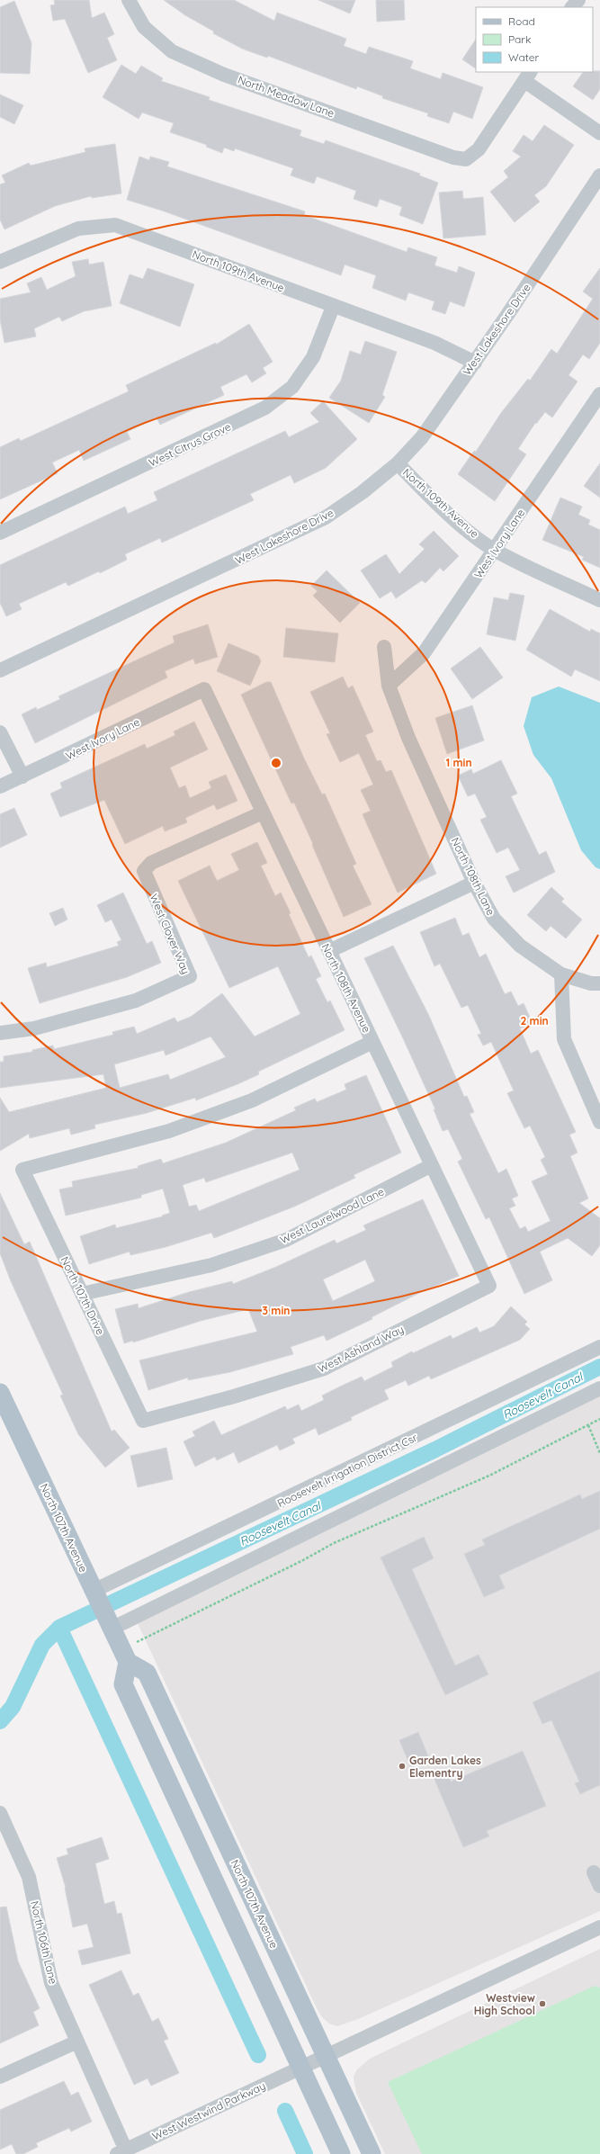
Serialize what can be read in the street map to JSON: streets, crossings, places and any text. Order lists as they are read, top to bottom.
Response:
{
  "streets": {
    "main road": ["North 107th Avenue"],
    "street": [
      "North Meadow Lane",
      "North 109th Avenue",
      "West Lakeshore Drive",
      "West Citrus Grove",
      "West Ivory Lane",
      "North 108th Lane",
      "West Clover Way",
      "North 108th Avenue",
      "West Laurelwood Lane",
      "North 107th Drive",
      "West Ashland Way",
      "Roosevelt Irrigation District Csr",
      "North 106th Lane",
      "West Westwind Parkway"
    ]
  },
  "crossings": [
    ["North 109th Avenue", "West Lakeshore Drive"],
    ["North 109th Avenue", "West Citrus Grove"],
    ["North 109th Avenue", "West Ivory Lane"],
    ["West Ivory Lane", "North 108th Lane"],
    ["West Ivory Lane", "North 108th Avenue"],
    ["West Clover Way", "North 108th Avenue"],
    ["North 108th Avenue", "West Laurelwood Lane"],
    ["North 108th Avenue", "North 107th Drive"],
    ["North 108th Avenue", "West Ashland Way"],
    ["West Laurelwood Lane", "North 107th Drive"],
    ["North 107th Drive", "West Ashland Way"],
    ["Roosevelt Irrigation District Csr", "North 107th Avenue"],
    ["North 107th Avenue", "West Westwind Parkway"],
    ["North 106th Lane", "West Westwind Parkway"]
  ],
  "water": ["Roosevelt Canal"],
  "places": ["Garden Lakes Elementry", "Westview High School"],
  "legend": ["Road", "Park", "Water"],
  "rings": ["1 min", "2 min", "3 min"]
}
